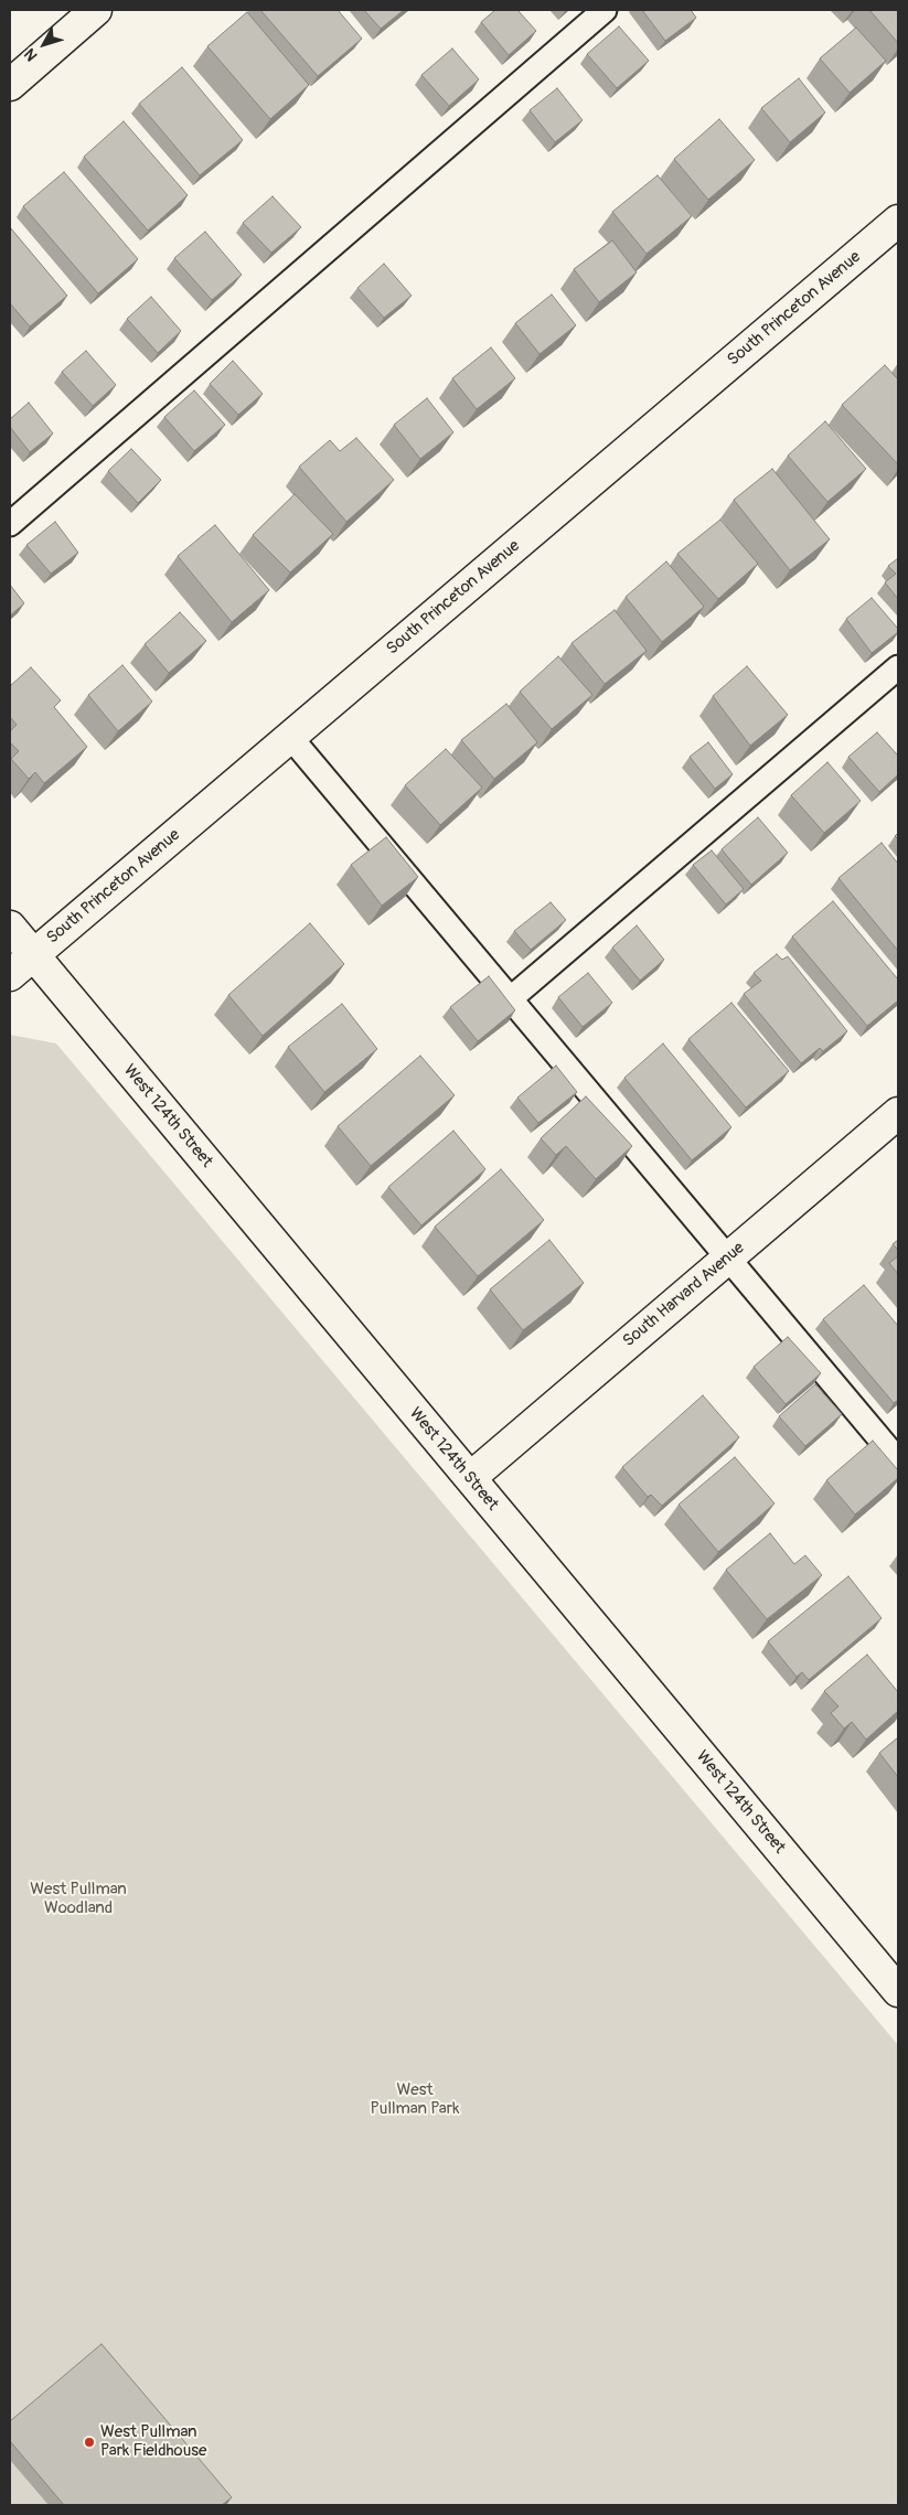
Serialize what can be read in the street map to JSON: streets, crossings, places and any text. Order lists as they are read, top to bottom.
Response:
{
  "streets": {
    "street": ["South Princeton Avenue", "West 124th Street", "South Harvard Avenue"]
  },
  "crossings": [
    ["South Princeton Avenue", "West 124th Street"],
    ["West 124th Street", "South Harvard Avenue"]
  ],
  "parks": ["West Pullman Woodland", "West Pullman Park"],
  "places": ["West Pullman Park Fieldhouse"],
  "north": "bottom left"
}
